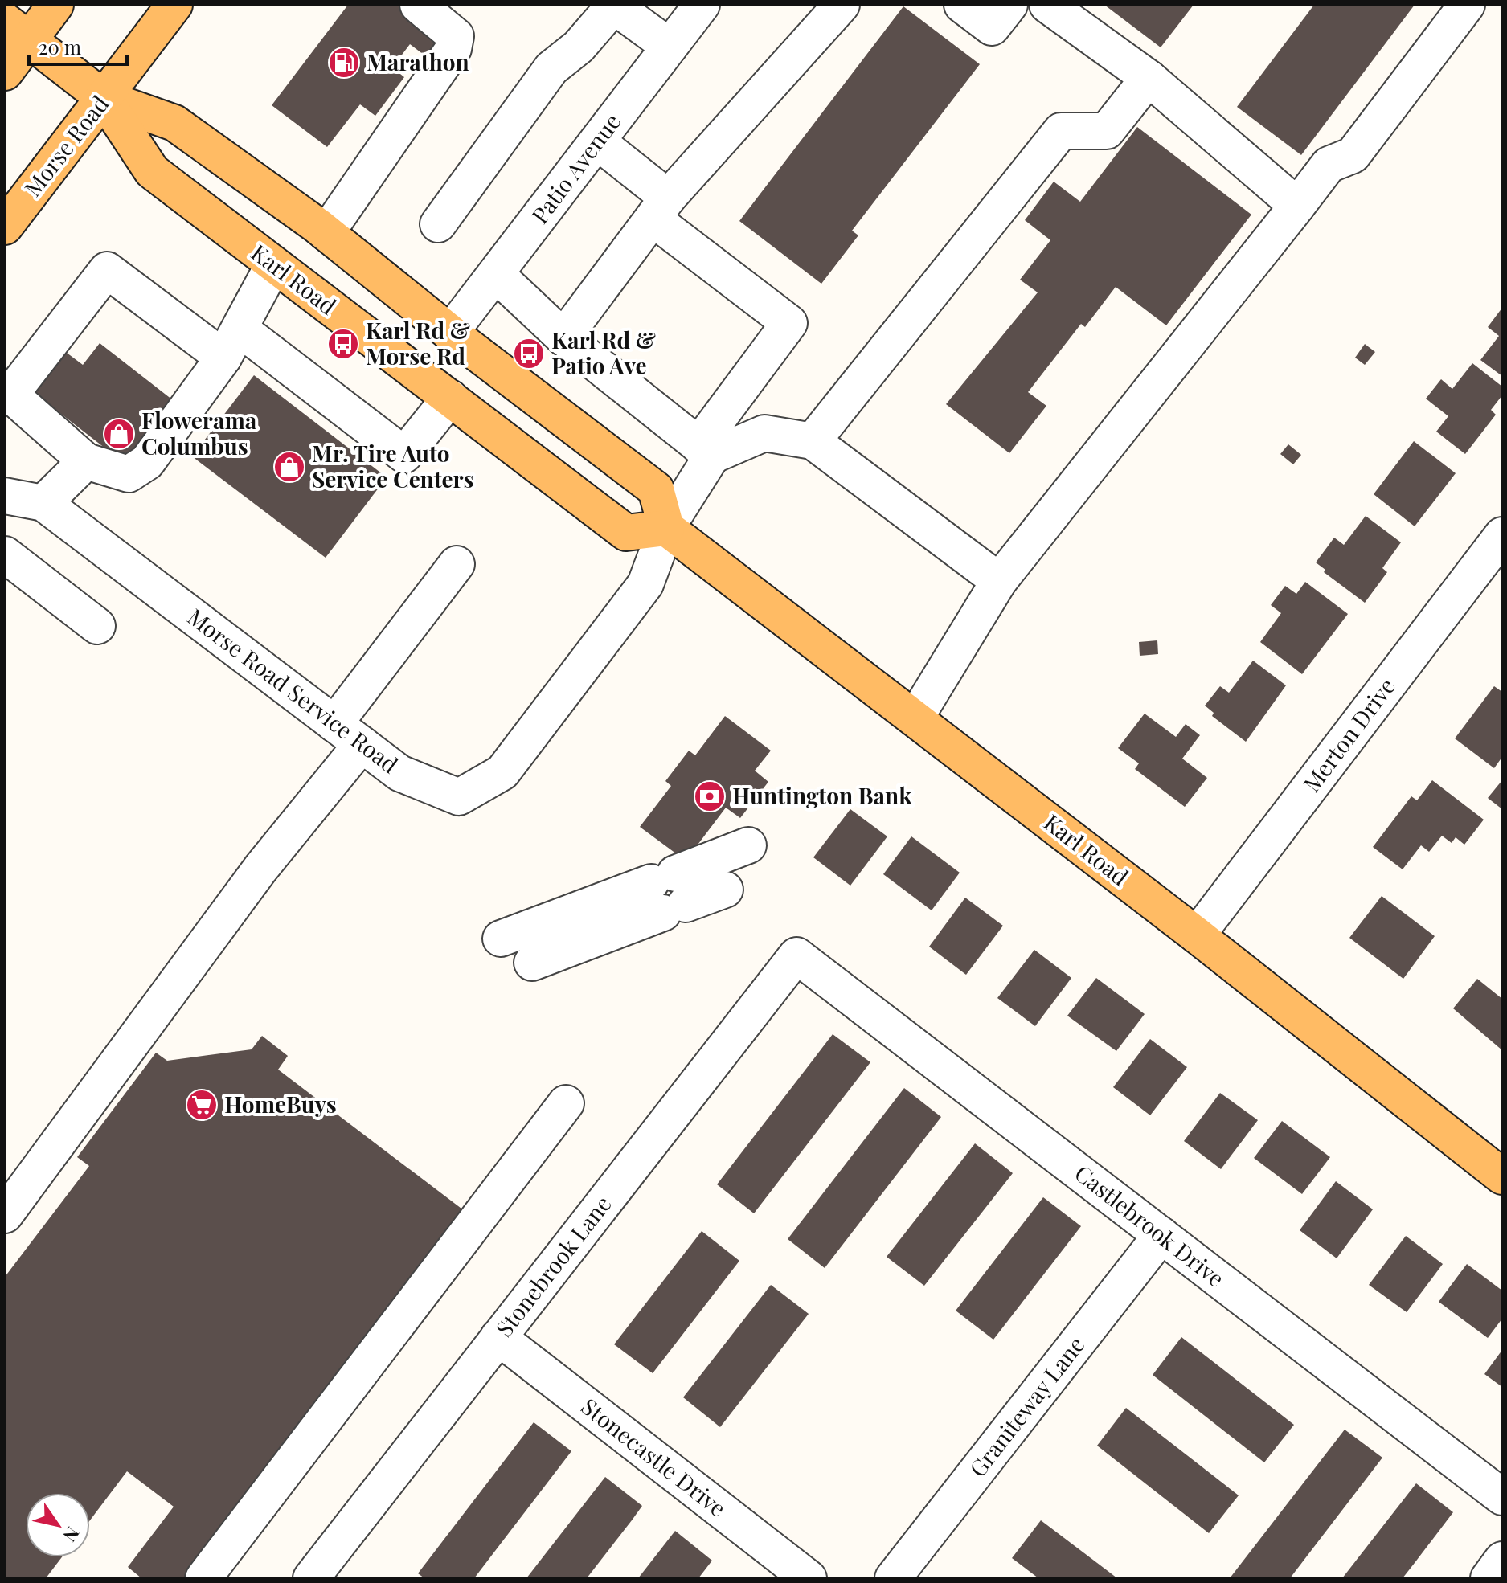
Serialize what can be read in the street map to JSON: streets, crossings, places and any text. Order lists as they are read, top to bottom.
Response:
{
  "streets": {
    "main road": ["Morse Road", "Karl Road"],
    "street": [
      "Patio Avenue",
      "Morse Road Service Road",
      "Merton Drive",
      "Castlebrook Drive",
      "Stonebrook Lane",
      "Graniteway Lane",
      "Stonecastle Drive"
    ]
  },
  "crossings": [
    ["Morse Road", "Karl Road"],
    ["Patio Avenue", "Karl Road"],
    ["Karl Road", "Morse Road Service Road"],
    ["Karl Road", "Merton Drive"],
    ["Castlebrook Drive", "Stonebrook Lane"],
    ["Castlebrook Drive", "Graniteway Lane"],
    ["Stonebrook Lane", "Stonecastle Drive"]
  ],
  "places": {
    "fuel station": ["Marathon"],
    "bus stop": ["Karl Rd & Morse Rd", "Karl Rd & Patio Ave"],
    "shop": ["Flowerama Columbus", "Mr. Tire Auto Service Centers"],
    "bank": ["Huntington Bank"],
    "supermarket": ["HomeBuys"]
  },
  "scale_bar": "20 m",
  "north": "bottom right"
}
